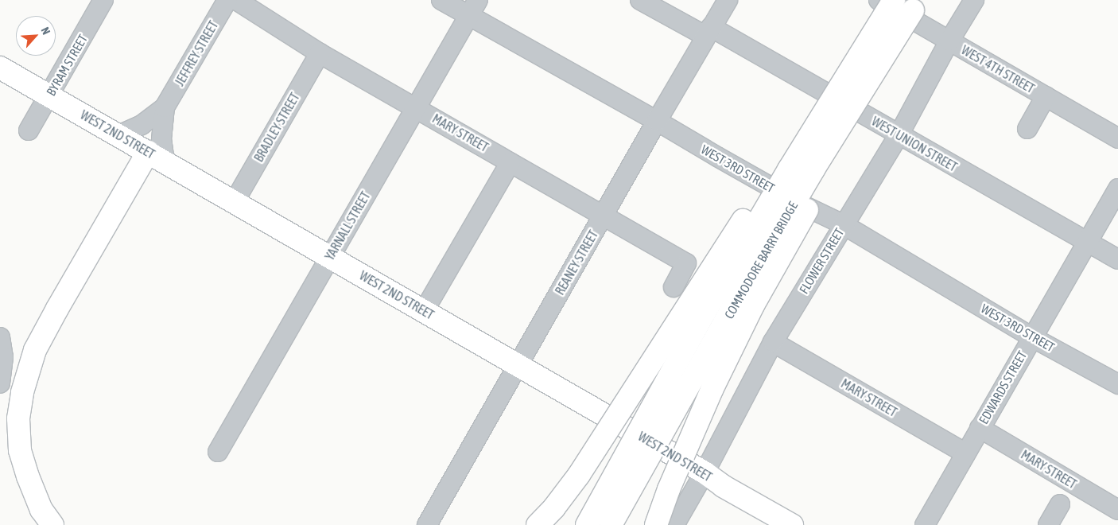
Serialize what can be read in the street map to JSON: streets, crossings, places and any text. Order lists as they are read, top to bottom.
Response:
{
  "streets": {
    "main road": ["WEST 2ND STREET", "COMMODORE BARRY BRIDGE"],
    "street": [
      "JEFFREY STREET",
      "BYRAM STREET",
      "WEST 4TH STREET",
      "BRADLEY STREET",
      "MARY STREET",
      "WEST UNION STREET",
      "WEST 3RD STREET",
      "YARNALL STREET",
      "FLOWER STREET",
      "REANEY STREET",
      "EDWARDS STREET"
    ]
  },
  "crossings": [
    ["BYRAM STREET", "WEST 2ND STREET"],
    ["WEST 4TH STREET", "FLOWER STREET"],
    ["BRADLEY STREET", "MARY STREET"],
    ["BRADLEY STREET", "WEST 2ND STREET"],
    ["MARY STREET", "YARNALL STREET"],
    ["MARY STREET", "FLOWER STREET"],
    ["MARY STREET", "REANEY STREET"],
    ["MARY STREET", "EDWARDS STREET"],
    ["WEST 2ND STREET", "YARNALL STREET"],
    ["WEST 2ND STREET", "FLOWER STREET"],
    ["WEST 2ND STREET", "REANEY STREET"],
    ["WEST UNION STREET", "FLOWER STREET"],
    ["WEST UNION STREET", "REANEY STREET"],
    ["WEST UNION STREET", "EDWARDS STREET"],
    ["WEST 3RD STREET", "YARNALL STREET"],
    ["WEST 3RD STREET", "FLOWER STREET"],
    ["WEST 3RD STREET", "REANEY STREET"],
    ["WEST 3RD STREET", "EDWARDS STREET"]
  ],
  "north": "top right"
}
